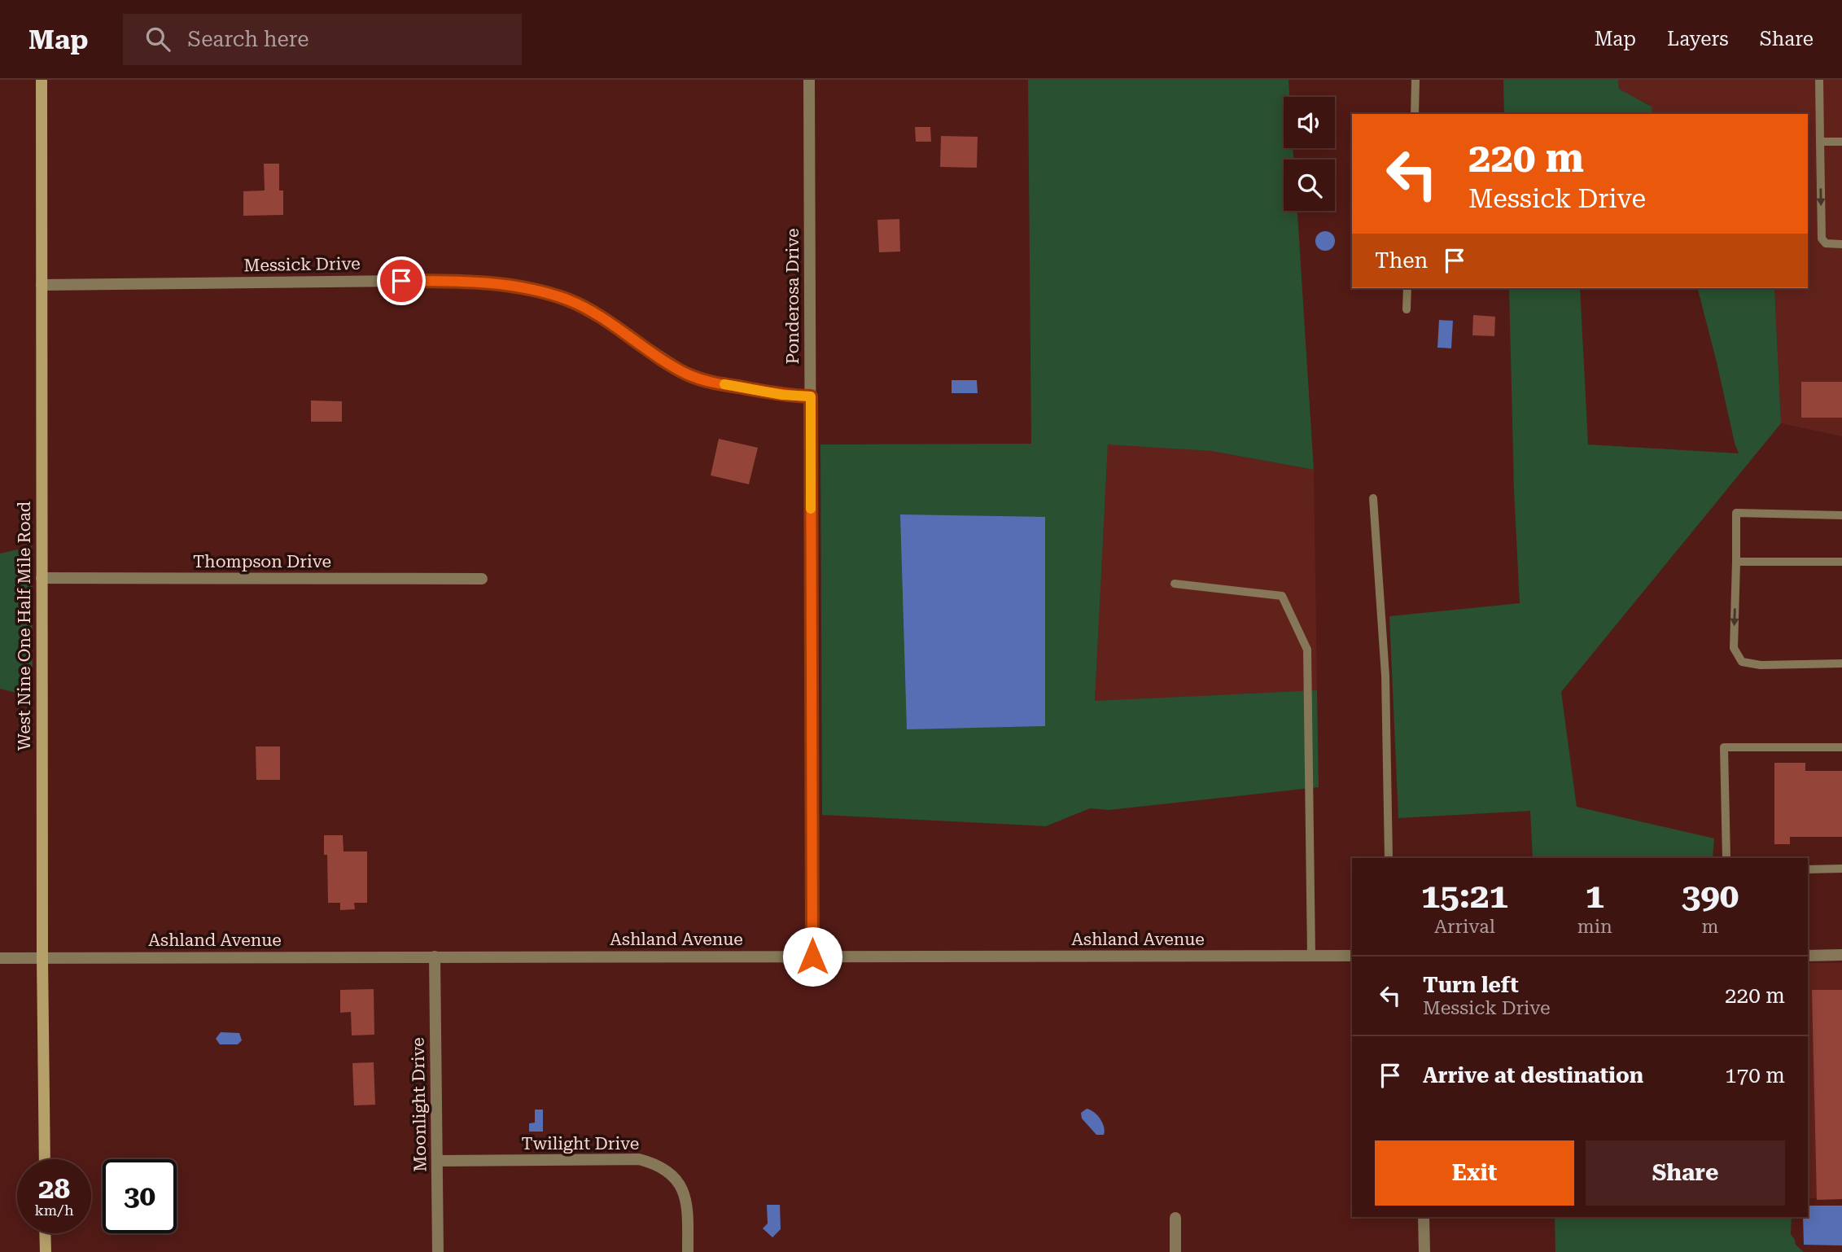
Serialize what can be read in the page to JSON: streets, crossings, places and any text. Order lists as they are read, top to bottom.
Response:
{
  "streets": {
    "street": [
      "Messick Drive",
      "Ponderosa Drive",
      "Thompson Drive",
      "West Nine One Half Mile Road",
      "Ashland Avenue",
      "Moonlight Drive",
      "Twilight Drive"
    ]
  },
  "crossings": [
    ["Messick Drive", "Ponderosa Drive"],
    ["Messick Drive", "West Nine One Half Mile Road"],
    ["Ponderosa Drive", "Ashland Avenue"],
    ["Thompson Drive", "West Nine One Half Mile Road"],
    ["West Nine One Half Mile Road", "Ashland Avenue"],
    ["Ashland Avenue", "Moonlight Drive"],
    ["Moonlight Drive", "Twilight Drive"]
  ],
  "page": {
    "header": "Map",
    "search": "Search here",
    "nav": ["Map", "Layers", "Share"],
    "turn": ["220 m", "Messick Drive"],
    "then": "Then",
    "eta": [
      "15:21",
      "Arrival",
      "1",
      "min",
      "390",
      "m"
    ],
    "list": [
      {
        "name": "Turn left",
        "note": "Messick Drive",
        "value": "220 m"
      },
      {
        "name": "Arrive at destination",
        "value": "170 m"
      }
    ],
    "buttons": ["Exit", "Share"],
    "speed": "28 km/h",
    "limit": "30"
  }
}
